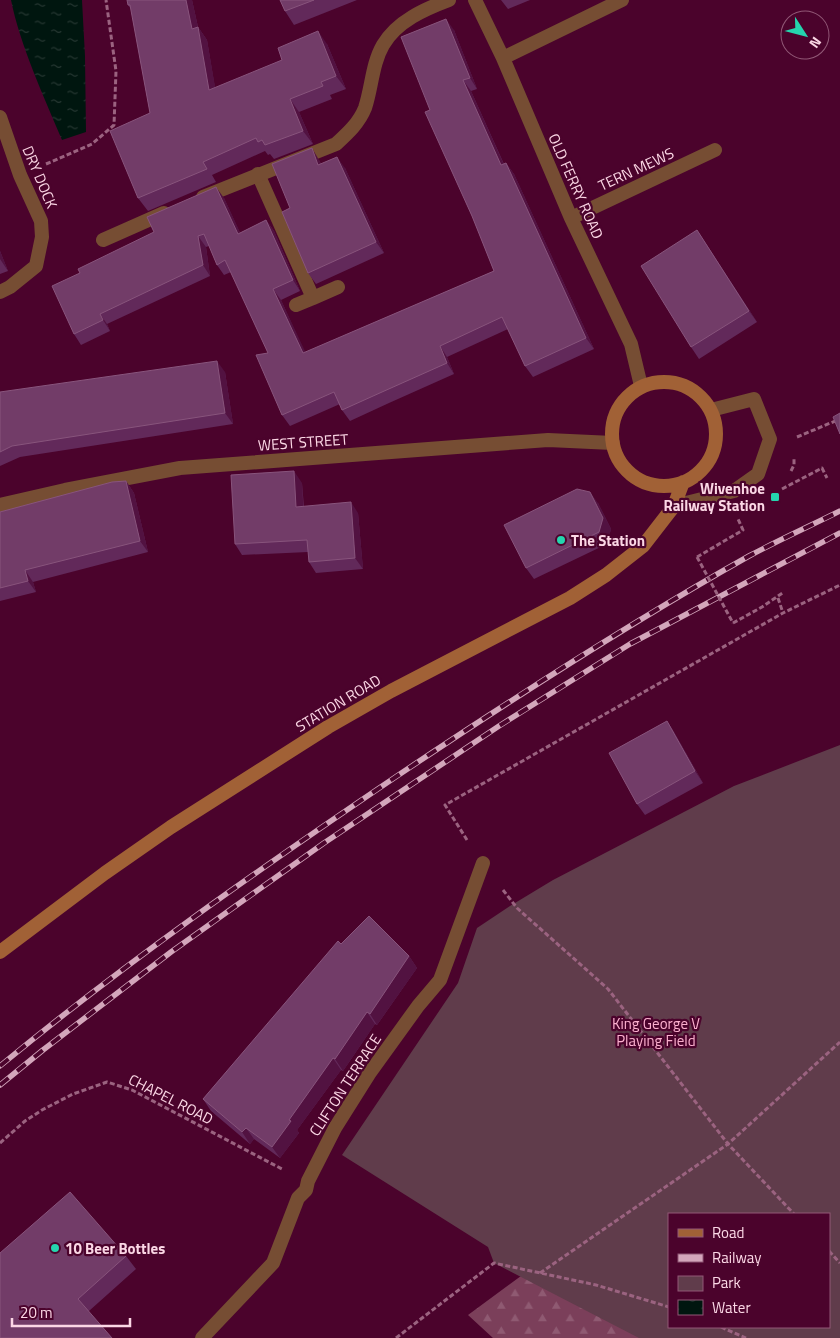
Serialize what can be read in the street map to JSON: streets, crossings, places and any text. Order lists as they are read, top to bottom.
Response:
{
  "streets": {
    "main road": ["STATION ROAD"],
    "street": [
      "TERN MEWS",
      "DRY DOCK",
      "OLD FERRY ROAD",
      "WEST STREET",
      "CLIFTON TERRACE"
    ],
    "path": ["CHAPEL ROAD"]
  },
  "crossings": [
    ["TERN MEWS", "OLD FERRY ROAD"],
    ["OLD FERRY ROAD", "WEST STREET"],
    ["OLD FERRY ROAD", "STATION ROAD"],
    ["WEST STREET", "STATION ROAD"],
    ["CLIFTON TERRACE", "CHAPEL ROAD"]
  ],
  "parks": ["King George V Playing Field"],
  "places": {
    "transit": ["Wivenhoe Railway Station"],
    "other": ["The Station", "10 Beer Bottles"]
  },
  "legend": [
    "Road",
    "Railway",
    "Park",
    "Water"
  ],
  "scale_bar": "20 m",
  "north": "bottom right"
}
